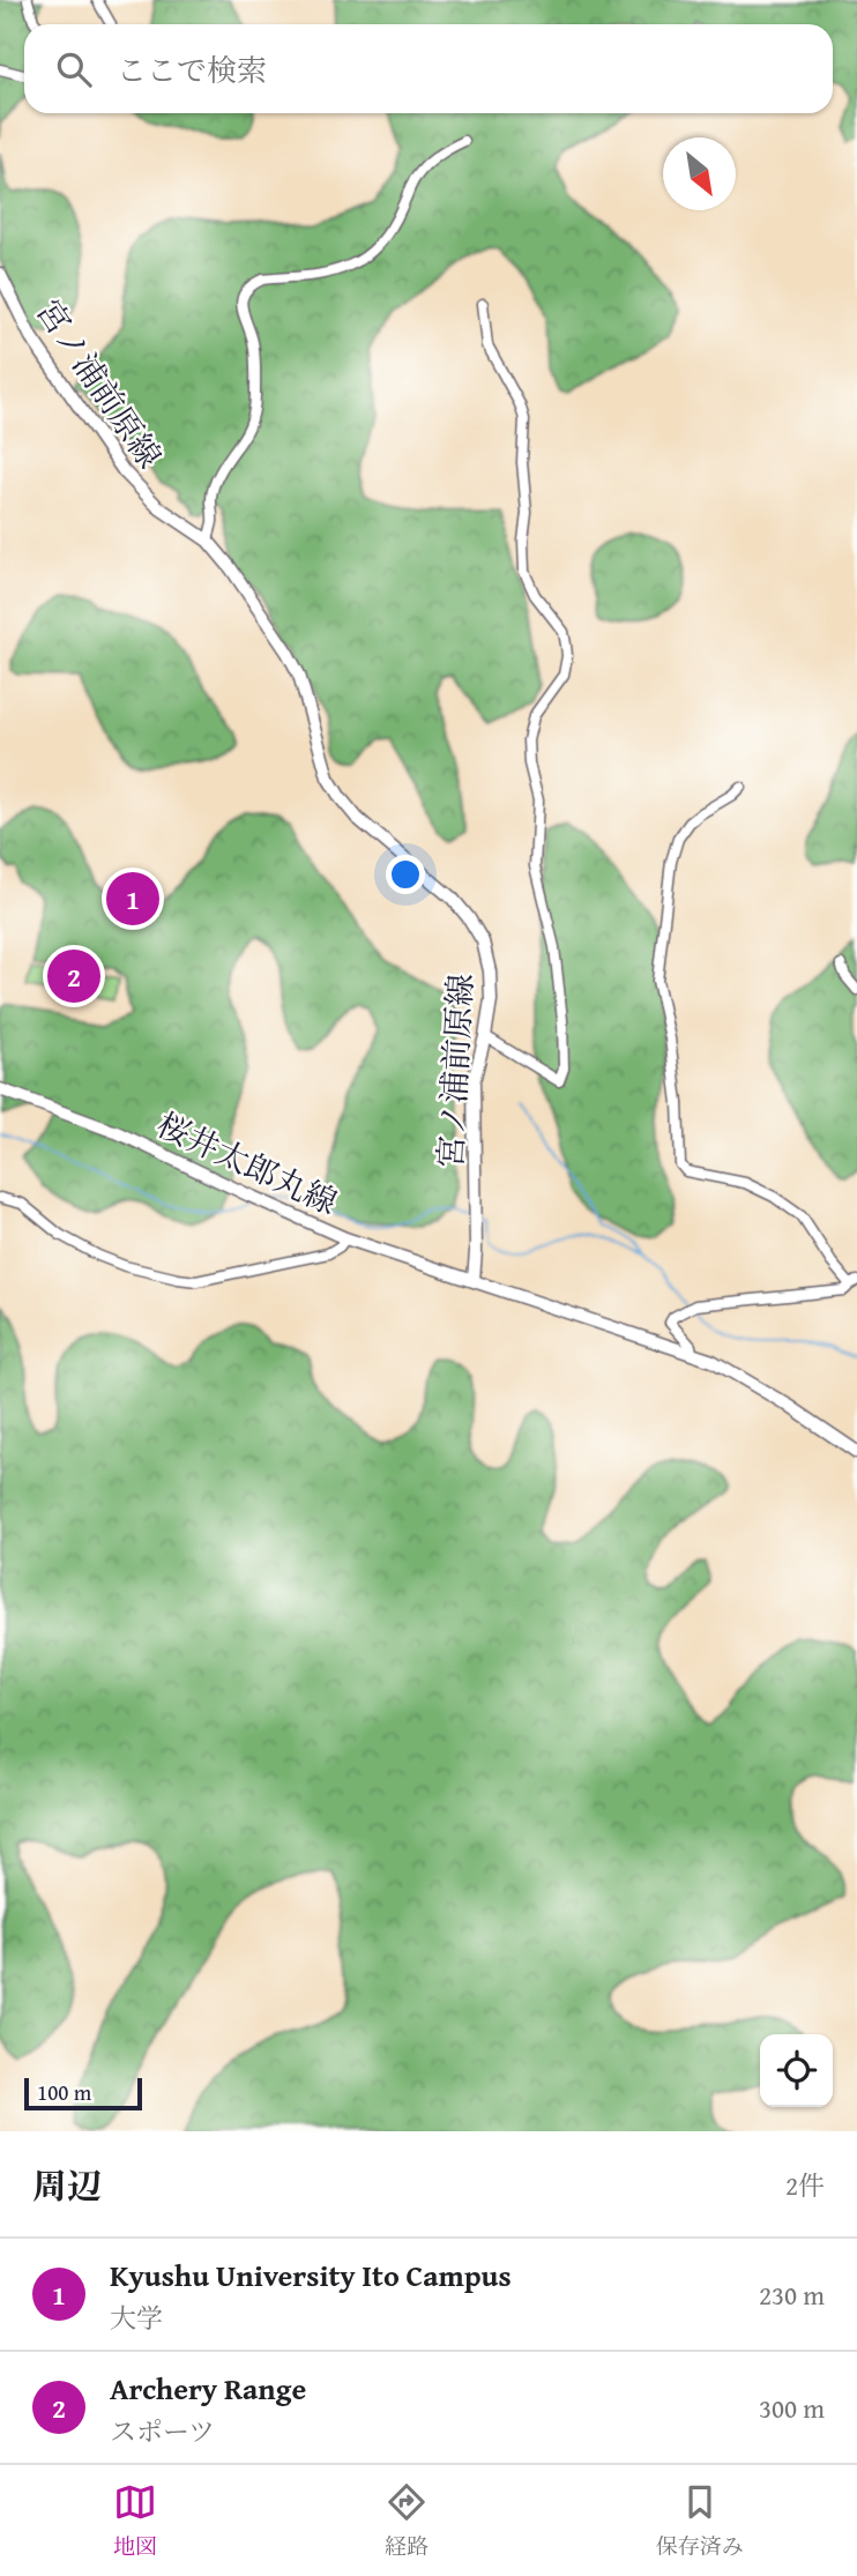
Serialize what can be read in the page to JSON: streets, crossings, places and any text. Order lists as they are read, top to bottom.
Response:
{
  "streets": {
    "main road": ["宮ノ浦前原線", "桜井太郎丸線"]
  },
  "crossings": [
    ["宮ノ浦前原線", "桜井太郎丸線"]
  ],
  "scale_bar": "100 m",
  "north": "bottom right",
  "page": {
    "search": "ここで検索",
    "pins": ["1", "2"],
    "scale": "100 m",
    "heading": ["周辺", "2件"],
    "list": [
      {
        "mark": "1",
        "name": "Kyushu University Ito Campus",
        "note": "大学",
        "value": "230 m"
      },
      {
        "mark": "2",
        "name": "Archery Range",
        "note": "スポーツ",
        "value": "300 m"
      }
    ],
    "nav": ["地図", "経路", "保存済み"]
  }
}
